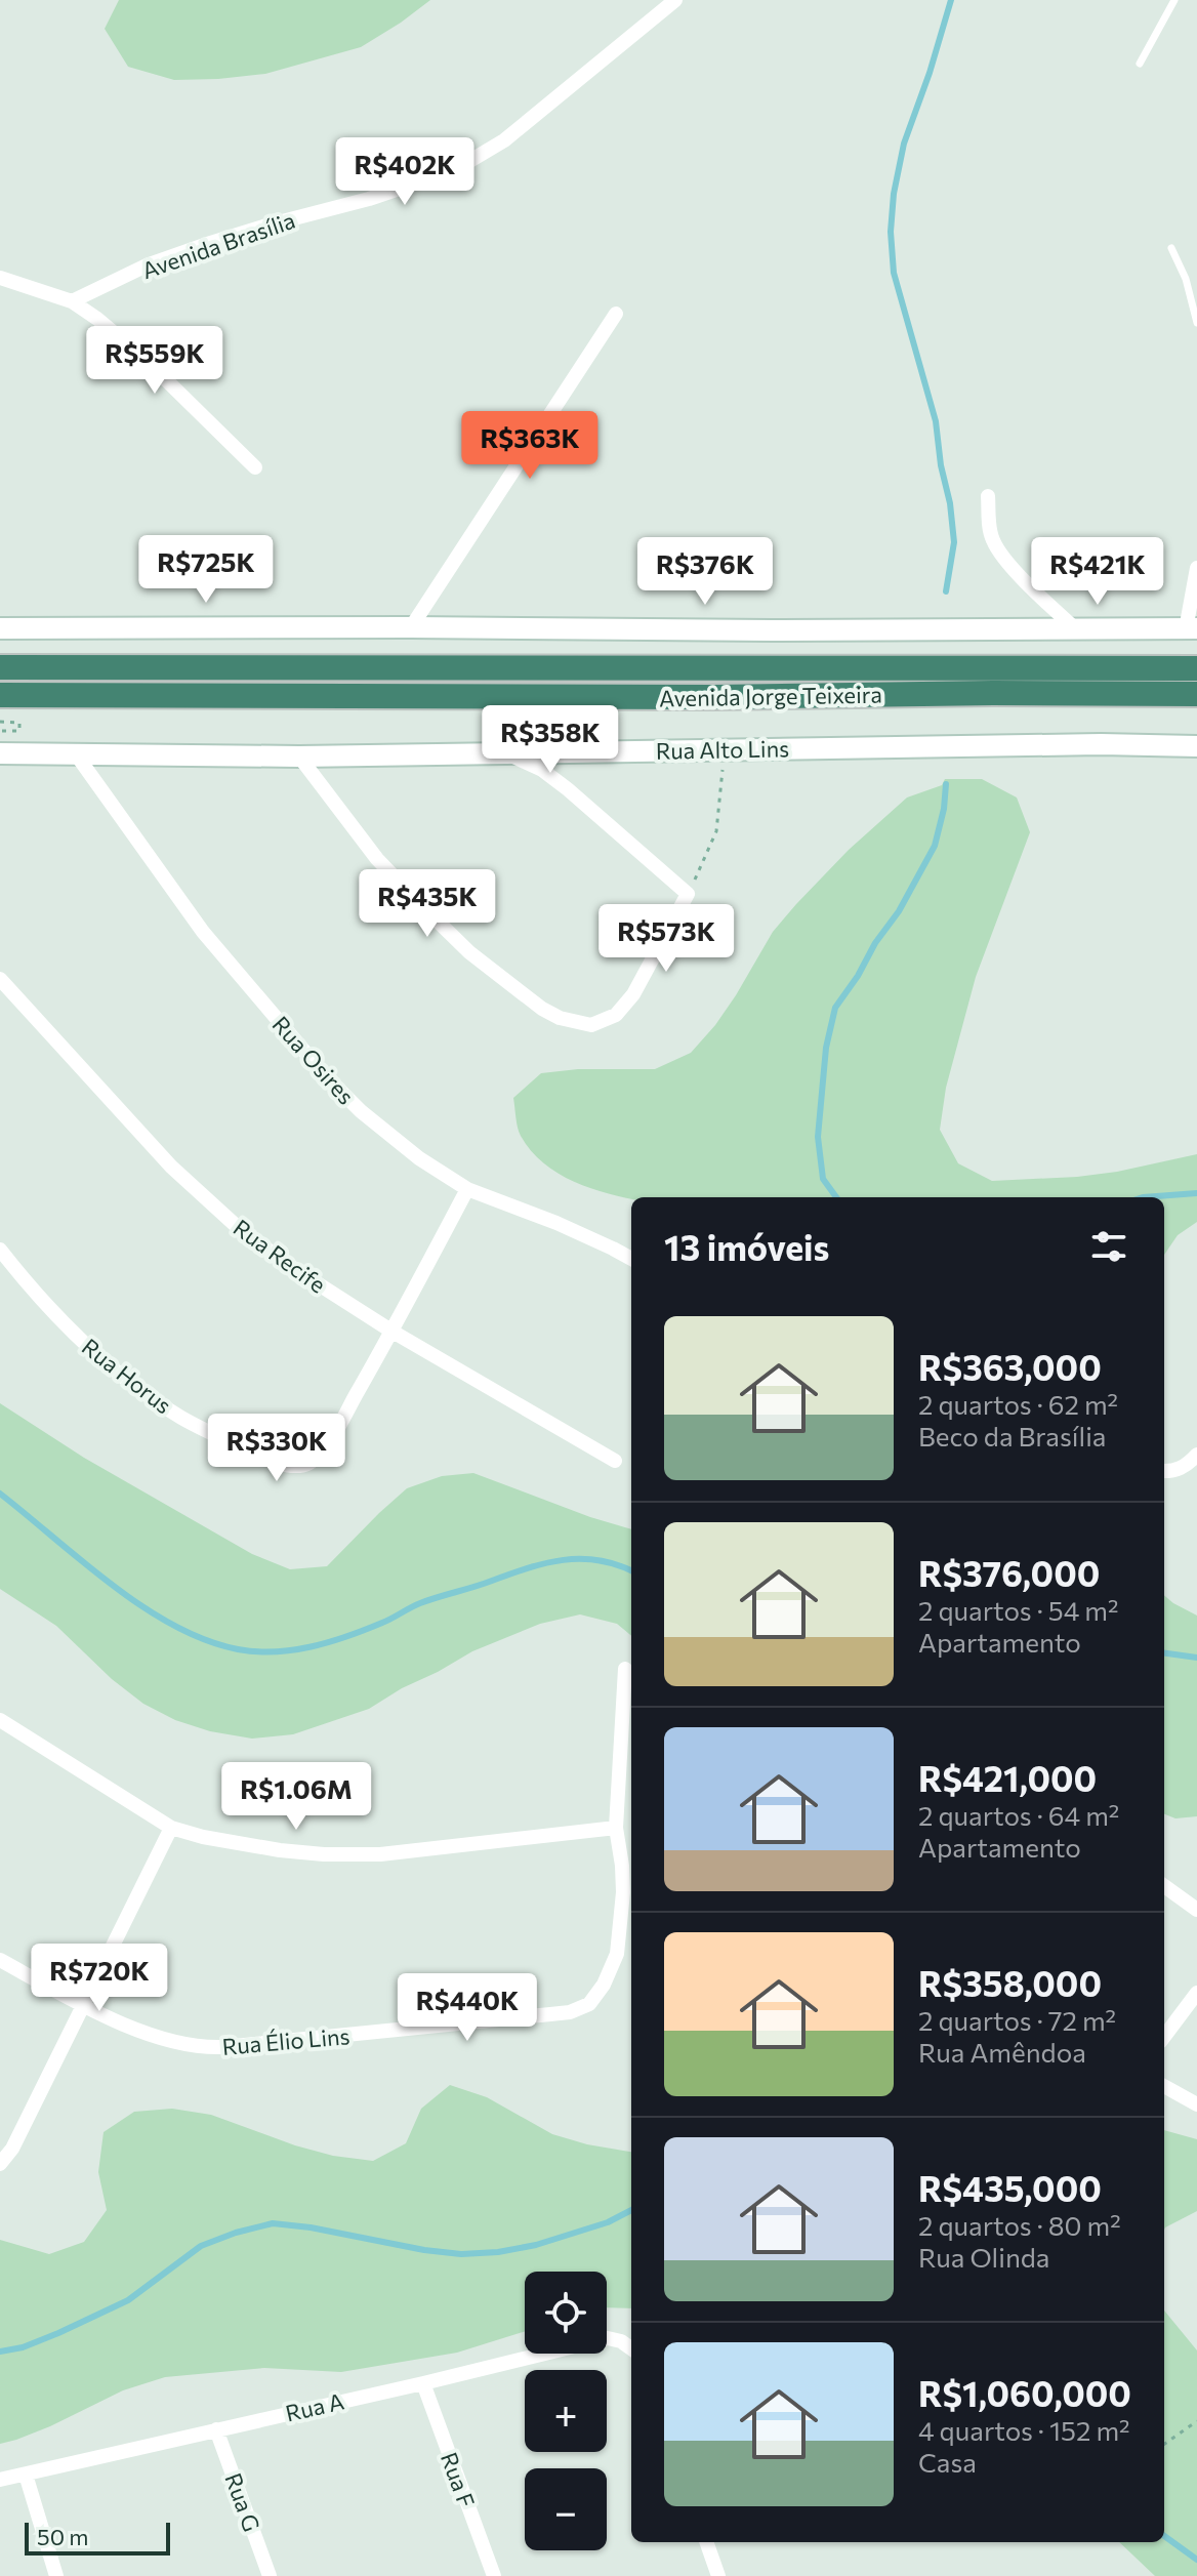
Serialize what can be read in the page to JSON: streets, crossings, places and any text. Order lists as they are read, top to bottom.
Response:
{
  "streets": {
    "highway": ["Avenida Jorge Teixeira"],
    "main road": ["Rua Alto Lins"],
    "street": [
      "Avenida Brasília",
      "Rua Osires",
      "Rua Recife",
      "Rua Horus",
      "Rua Élio Lins",
      "Rua A",
      "Rua F",
      "Rua G"
    ]
  },
  "crossings": [
    ["Rua Alto Lins", "Rua Osires"],
    ["Rua Osires", "Rua Horus"],
    ["Rua Recife", "Rua Horus"],
    ["Rua A", "Rua F"],
    ["Rua A", "Rua G"]
  ],
  "scale_bar": "50 m",
  "page": {
    "price": [
      "R$402K",
      "R$559K",
      "R$363K",
      "R$725K",
      "R$376K",
      "R$421K",
      "R$358K",
      "R$435K",
      "R$573K",
      "R$330K",
      "R$1.06M",
      "R$720K",
      "R$440K"
    ],
    "heading": "13 imóveis",
    "list": [
      {
        "name": "R$363,000",
        "note": "2 quartos · 62 m² · Beco da Brasília"
      },
      {
        "name": "R$376,000",
        "note": "2 quartos · 54 m² · Apartamento"
      },
      {
        "name": "R$421,000",
        "note": "2 quartos · 64 m² · Apartamento"
      },
      {
        "name": "R$358,000",
        "note": "2 quartos · 72 m² · Rua Amêndoa"
      },
      {
        "name": "R$435,000",
        "note": "2 quartos · 80 m² · Rua Olinda"
      },
      {
        "name": "R$1,060,000",
        "note": "4 quartos · 152 m² · Casa"
      }
    ],
    "map_buttons": ["+", "−"],
    "scale": "50 m"
  }
}
